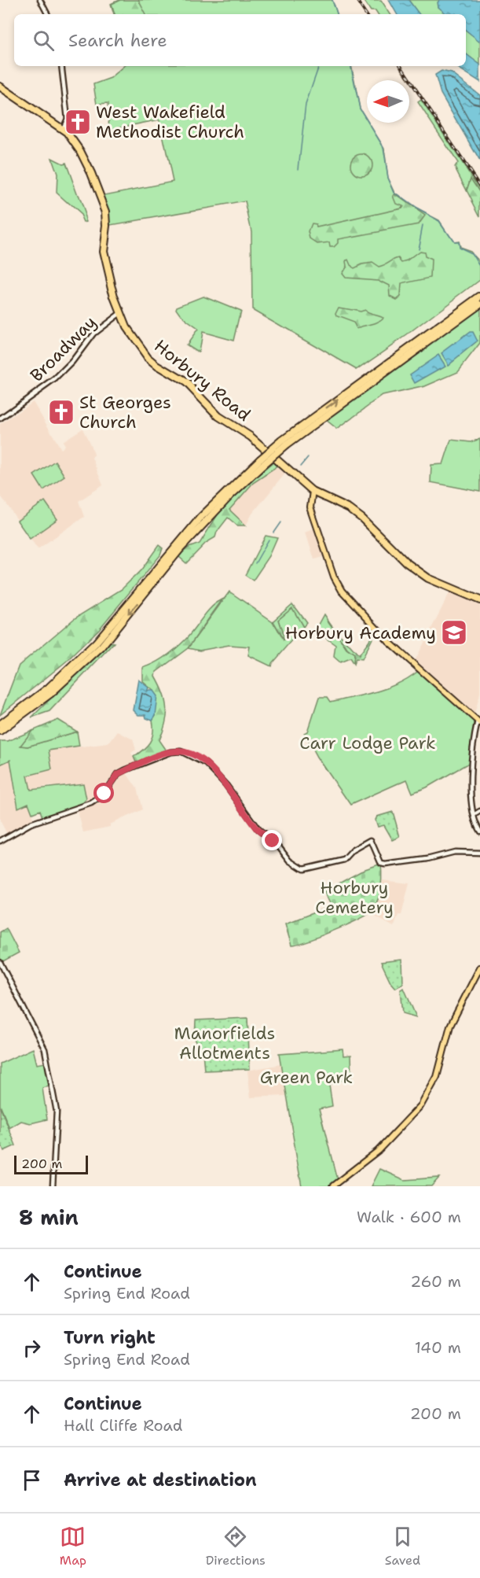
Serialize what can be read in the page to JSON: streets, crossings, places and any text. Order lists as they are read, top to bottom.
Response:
{
  "streets": {
    "highway": ["Horbury Road"],
    "street": ["Broadway"]
  },
  "crossings": [
    ["Broadway", "Horbury Road"]
  ],
  "parks": [
    "Carr Lodge Park",
    "Horbury Cemetery",
    "Manorfields Allotments",
    "Green Park"
  ],
  "places": {
    "church": ["West Wakefield Methodist Church", "St Georges Church"],
    "school or university": ["Horbury Academy"]
  },
  "scale_bar": "200 m",
  "north": "left",
  "page": {
    "search": "Search here",
    "scale": "200 m",
    "heading": ["8 min", "Walk · 600 m"],
    "list": [
      ["Continue", "Spring End Road", "260 m"],
      ["Turn right", "Spring End Road", "140 m"],
      ["Continue", "Hall Cliffe Road", "200 m"],
      "Arrive at destination"
    ],
    "nav": ["Map", "Directions", "Saved"]
  }
}
